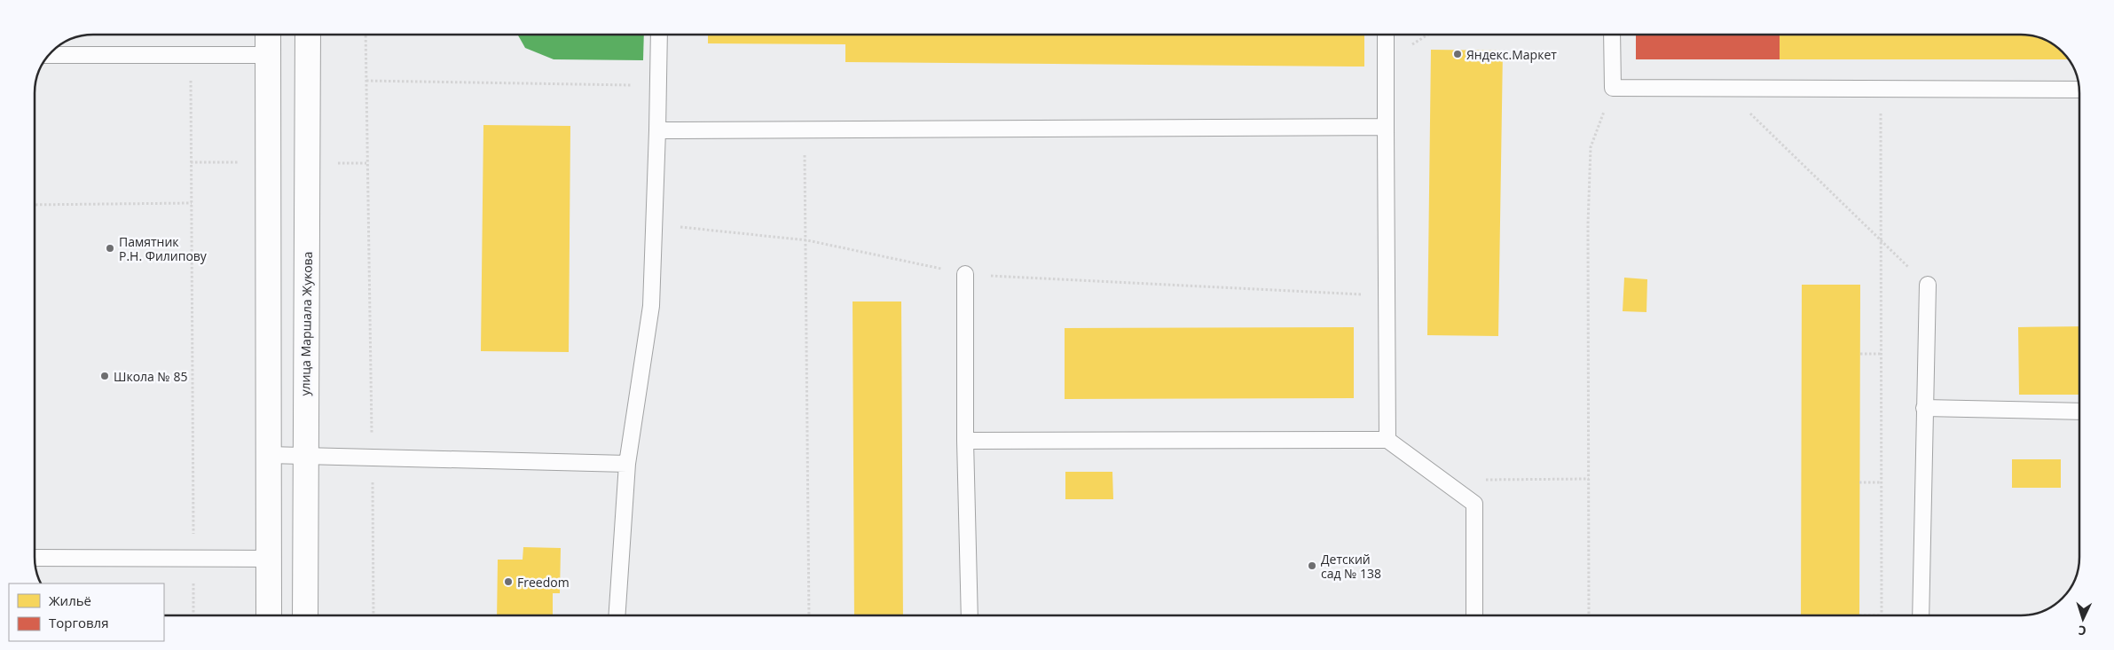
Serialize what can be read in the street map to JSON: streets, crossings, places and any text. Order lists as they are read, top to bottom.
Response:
{
  "streets": {
    "street": ["улица Маршала Жукова"]
  },
  "places": [
    "Яндекс.Маркет",
    "Памятник Р.Н. Филипову",
    "Школа № 85",
    "Детский сад № 138",
    "Freedom"
  ],
  "legend": ["Жильё", "Торговля"],
  "north": "bottom"
}
